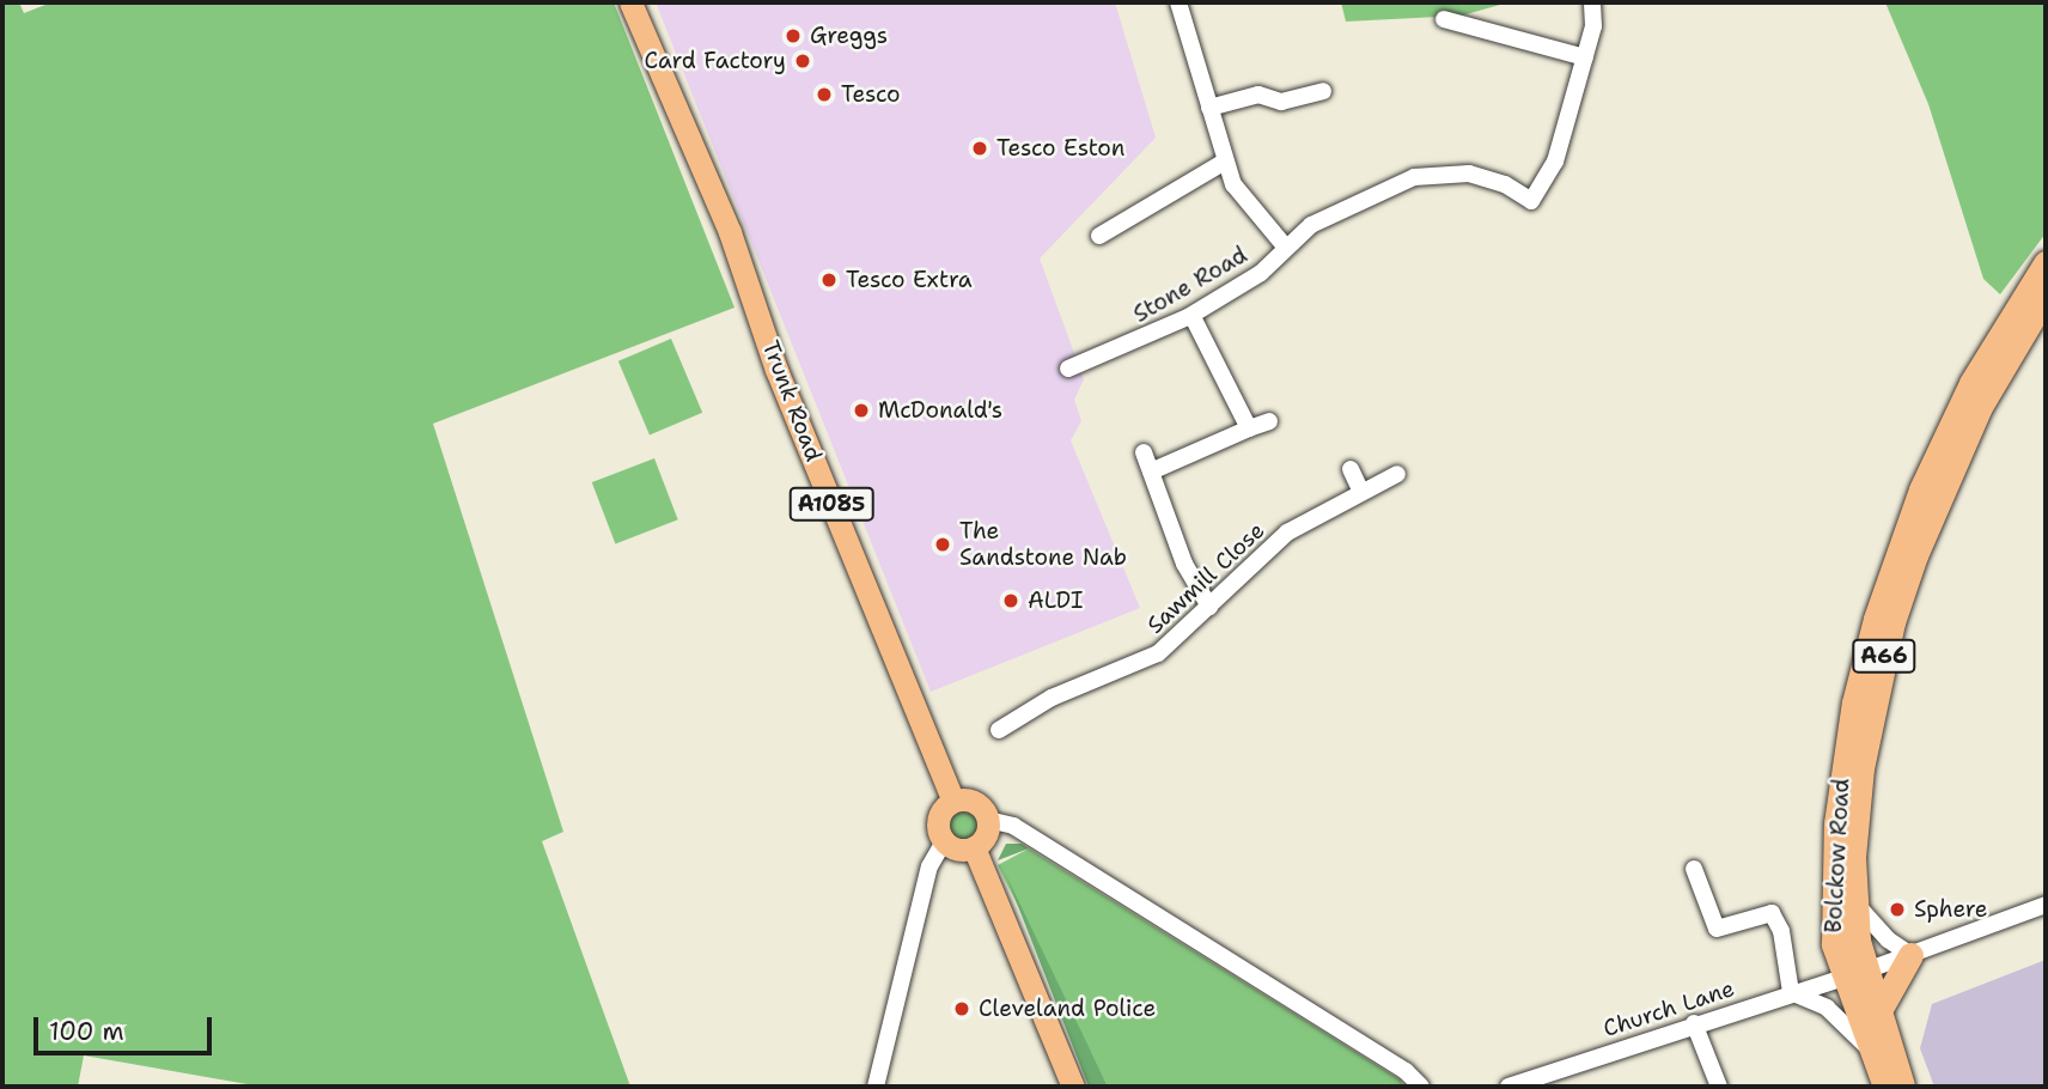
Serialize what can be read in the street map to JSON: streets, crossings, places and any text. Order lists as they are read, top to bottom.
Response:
{
  "streets": {
    "highway": ["A66", "Bolckow Road"],
    "main road": ["Trunk Road", "A1085"],
    "street": ["Stone Road", "Sawmill Close", "Church Lane"]
  },
  "crossings": [
    ["Trunk Road", "A1085"],
    ["A66", "Bolckow Road"],
    ["A66", "Church Lane"],
    ["Bolckow Road", "Church Lane"]
  ],
  "places": [
    "Greggs",
    "Card Factory",
    "Tesco",
    "Tesco Eston",
    "Tesco Extra",
    "McDonald's",
    "The Sandstone Nab",
    "ALDI",
    "Sphere",
    "Cleveland Police"
  ],
  "scale_bar": "100 m"
}
